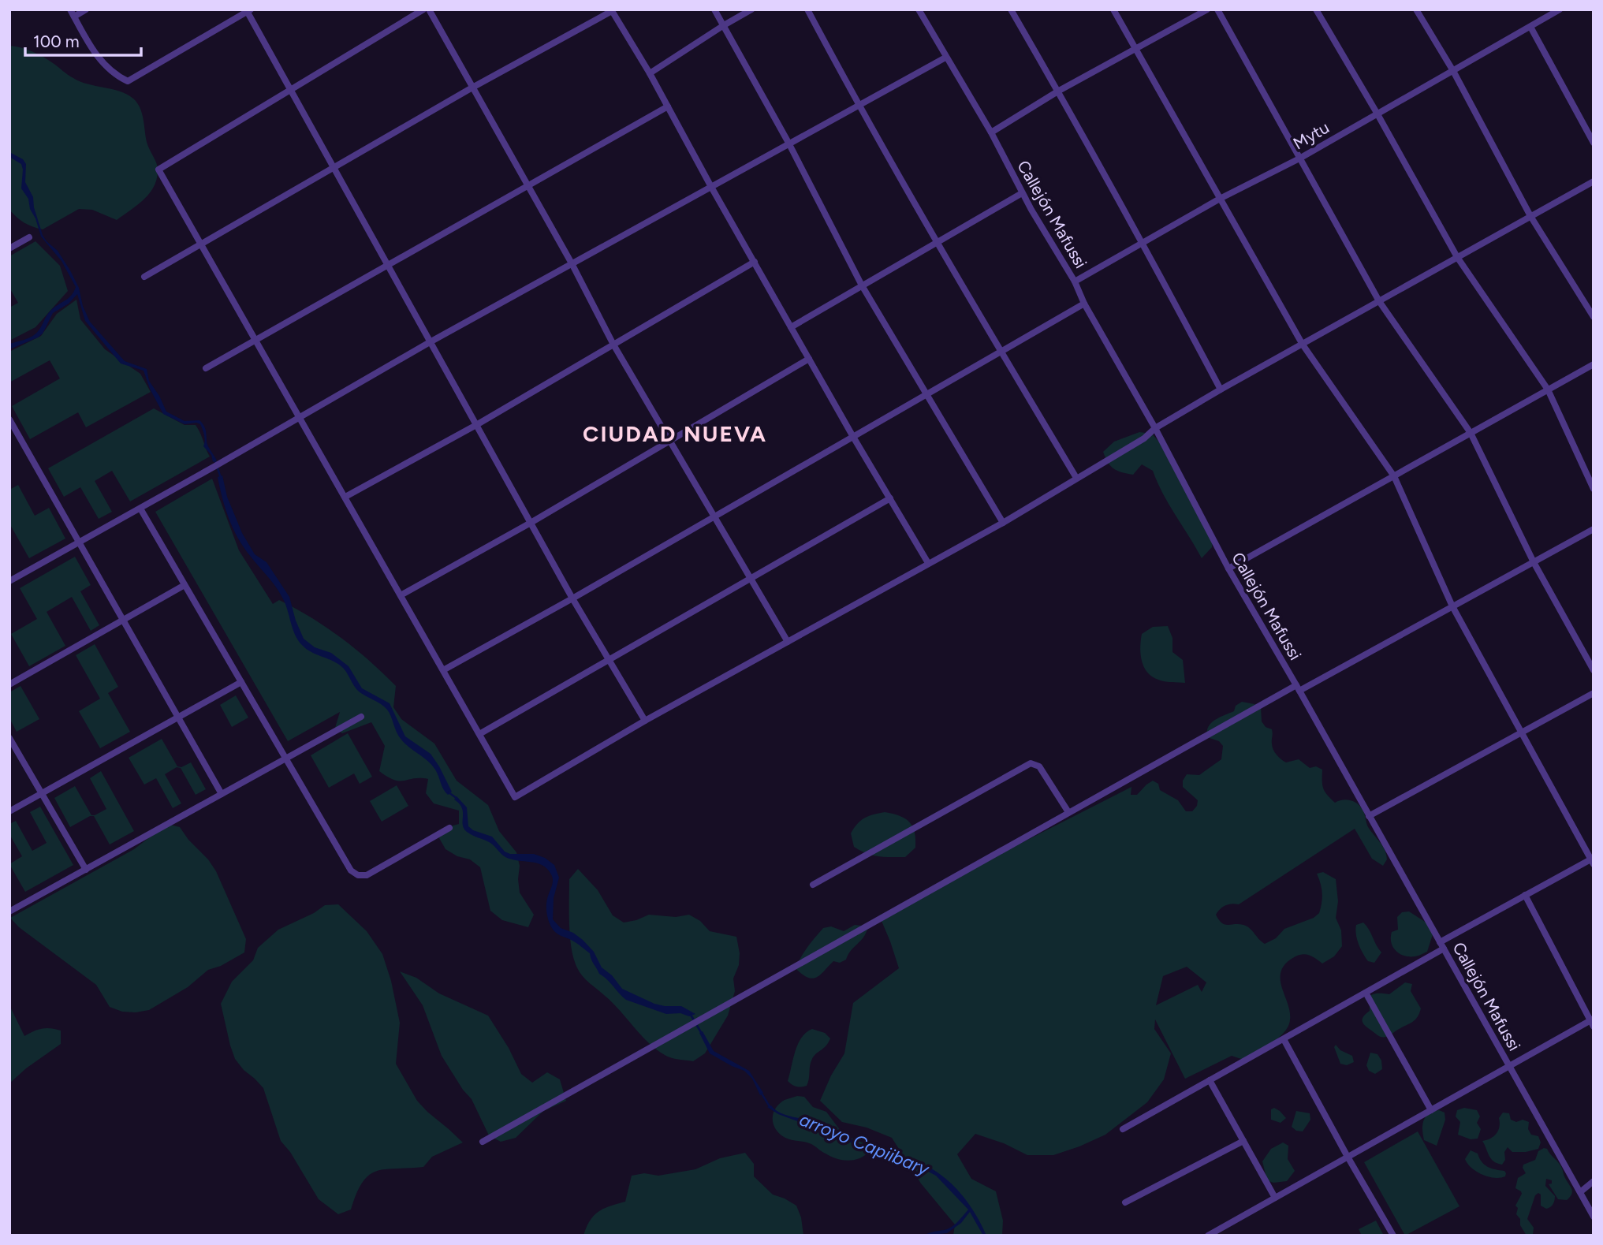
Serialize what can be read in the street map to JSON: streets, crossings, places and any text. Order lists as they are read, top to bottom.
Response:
{
  "streets": {
    "street": ["Mytu", "Callejón Mafussi"]
  },
  "crossings": [
    ["Mytu", "Callejón Mafussi"]
  ],
  "districts": ["CIUDAD NUEVA"],
  "water": ["arroyo Capiibary"],
  "scale_bar": "100 m"
}
